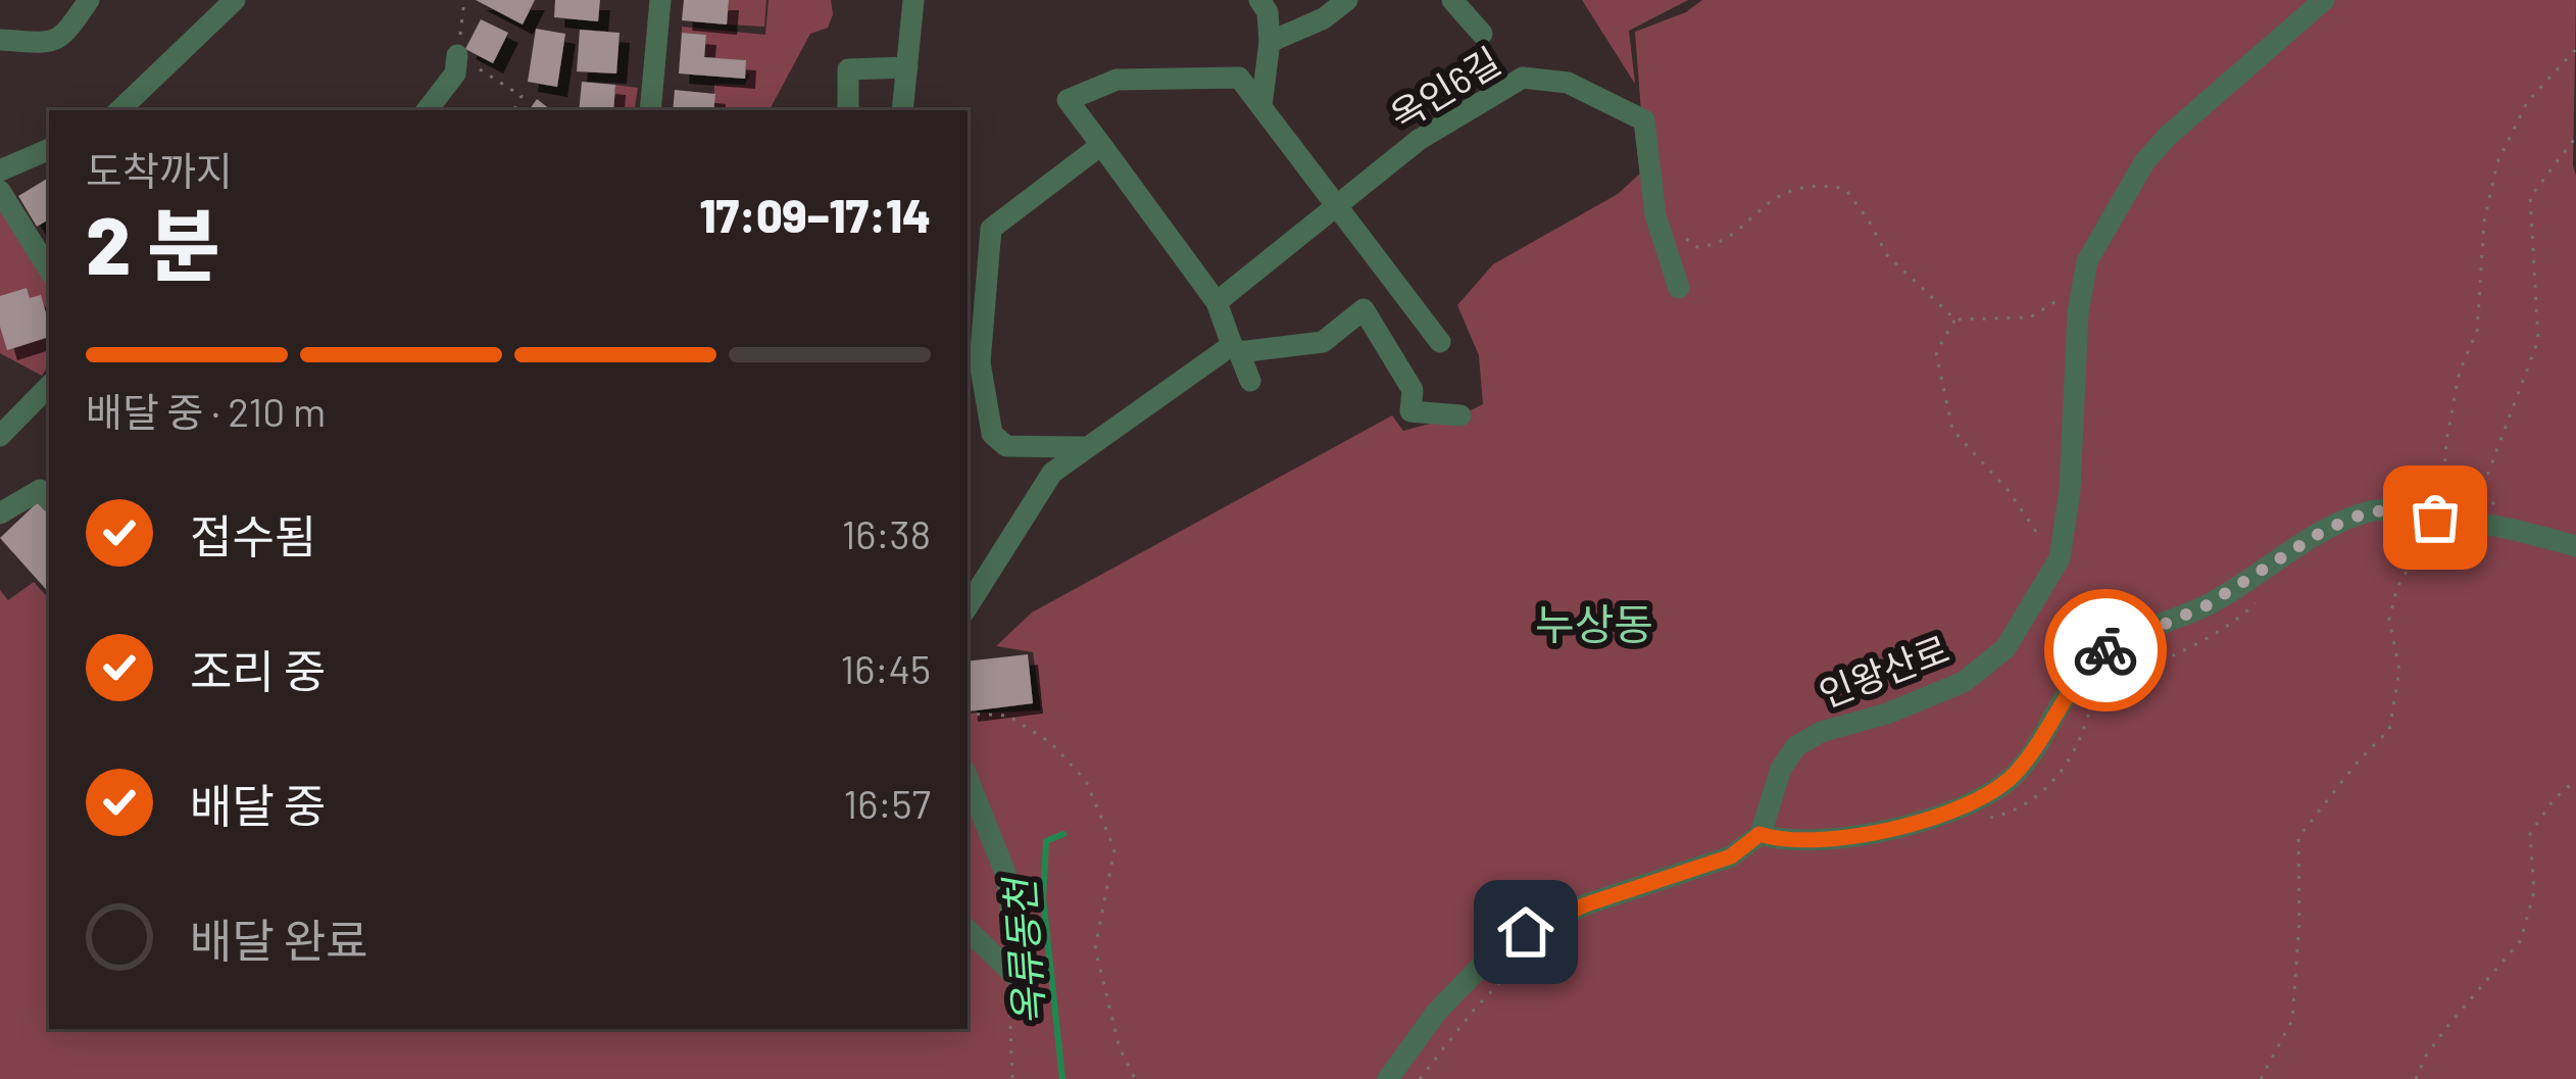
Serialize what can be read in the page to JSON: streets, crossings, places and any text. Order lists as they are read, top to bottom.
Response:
{
  "streets": {
    "street": ["옥인6길", "인왕산로"]
  },
  "districts": ["누상동"],
  "water": ["옥류동천"],
  "page": {
    "heading": ["2 분", "도착까지", "17:09–17:14"],
    "bar": "배달 중 · 210 m",
    "list": [
      ["접수됨", "16:38"],
      ["조리 중", "16:45"],
      ["배달 중", "16:57"],
      "배달 완료"
    ]
  }
}
